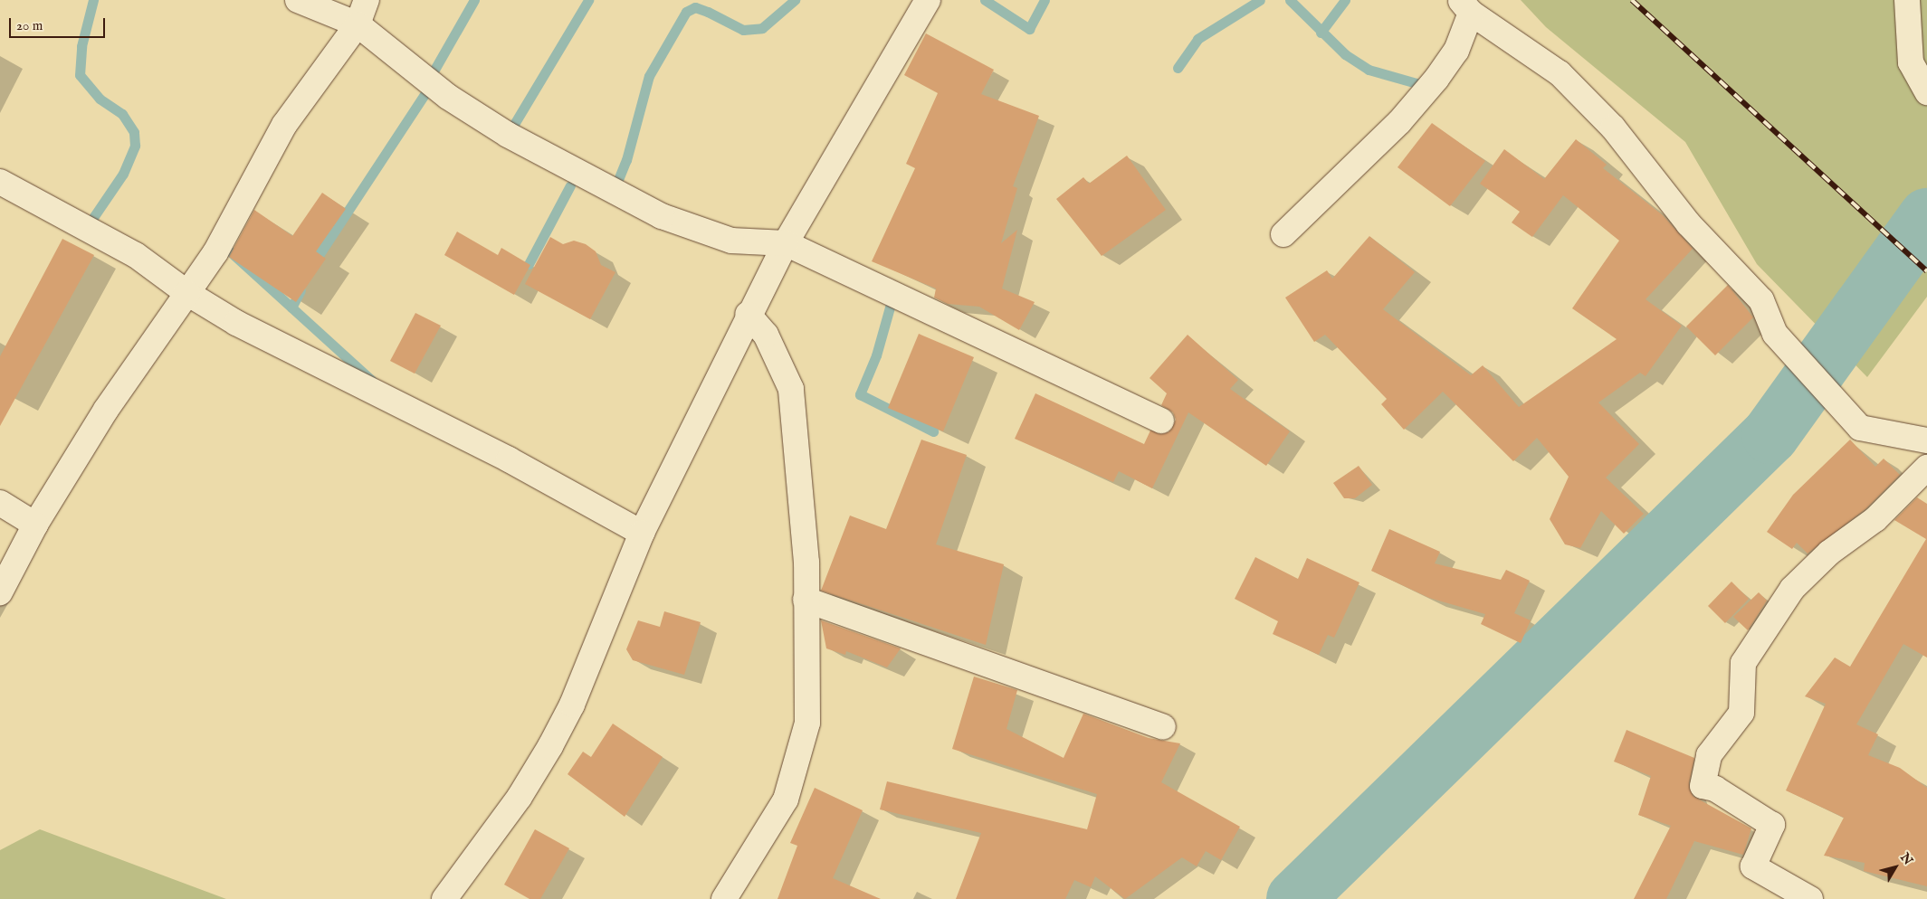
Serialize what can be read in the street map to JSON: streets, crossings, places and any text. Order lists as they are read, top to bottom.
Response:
{
  "scale_bar": "20 m",
  "north": "top right"
}
